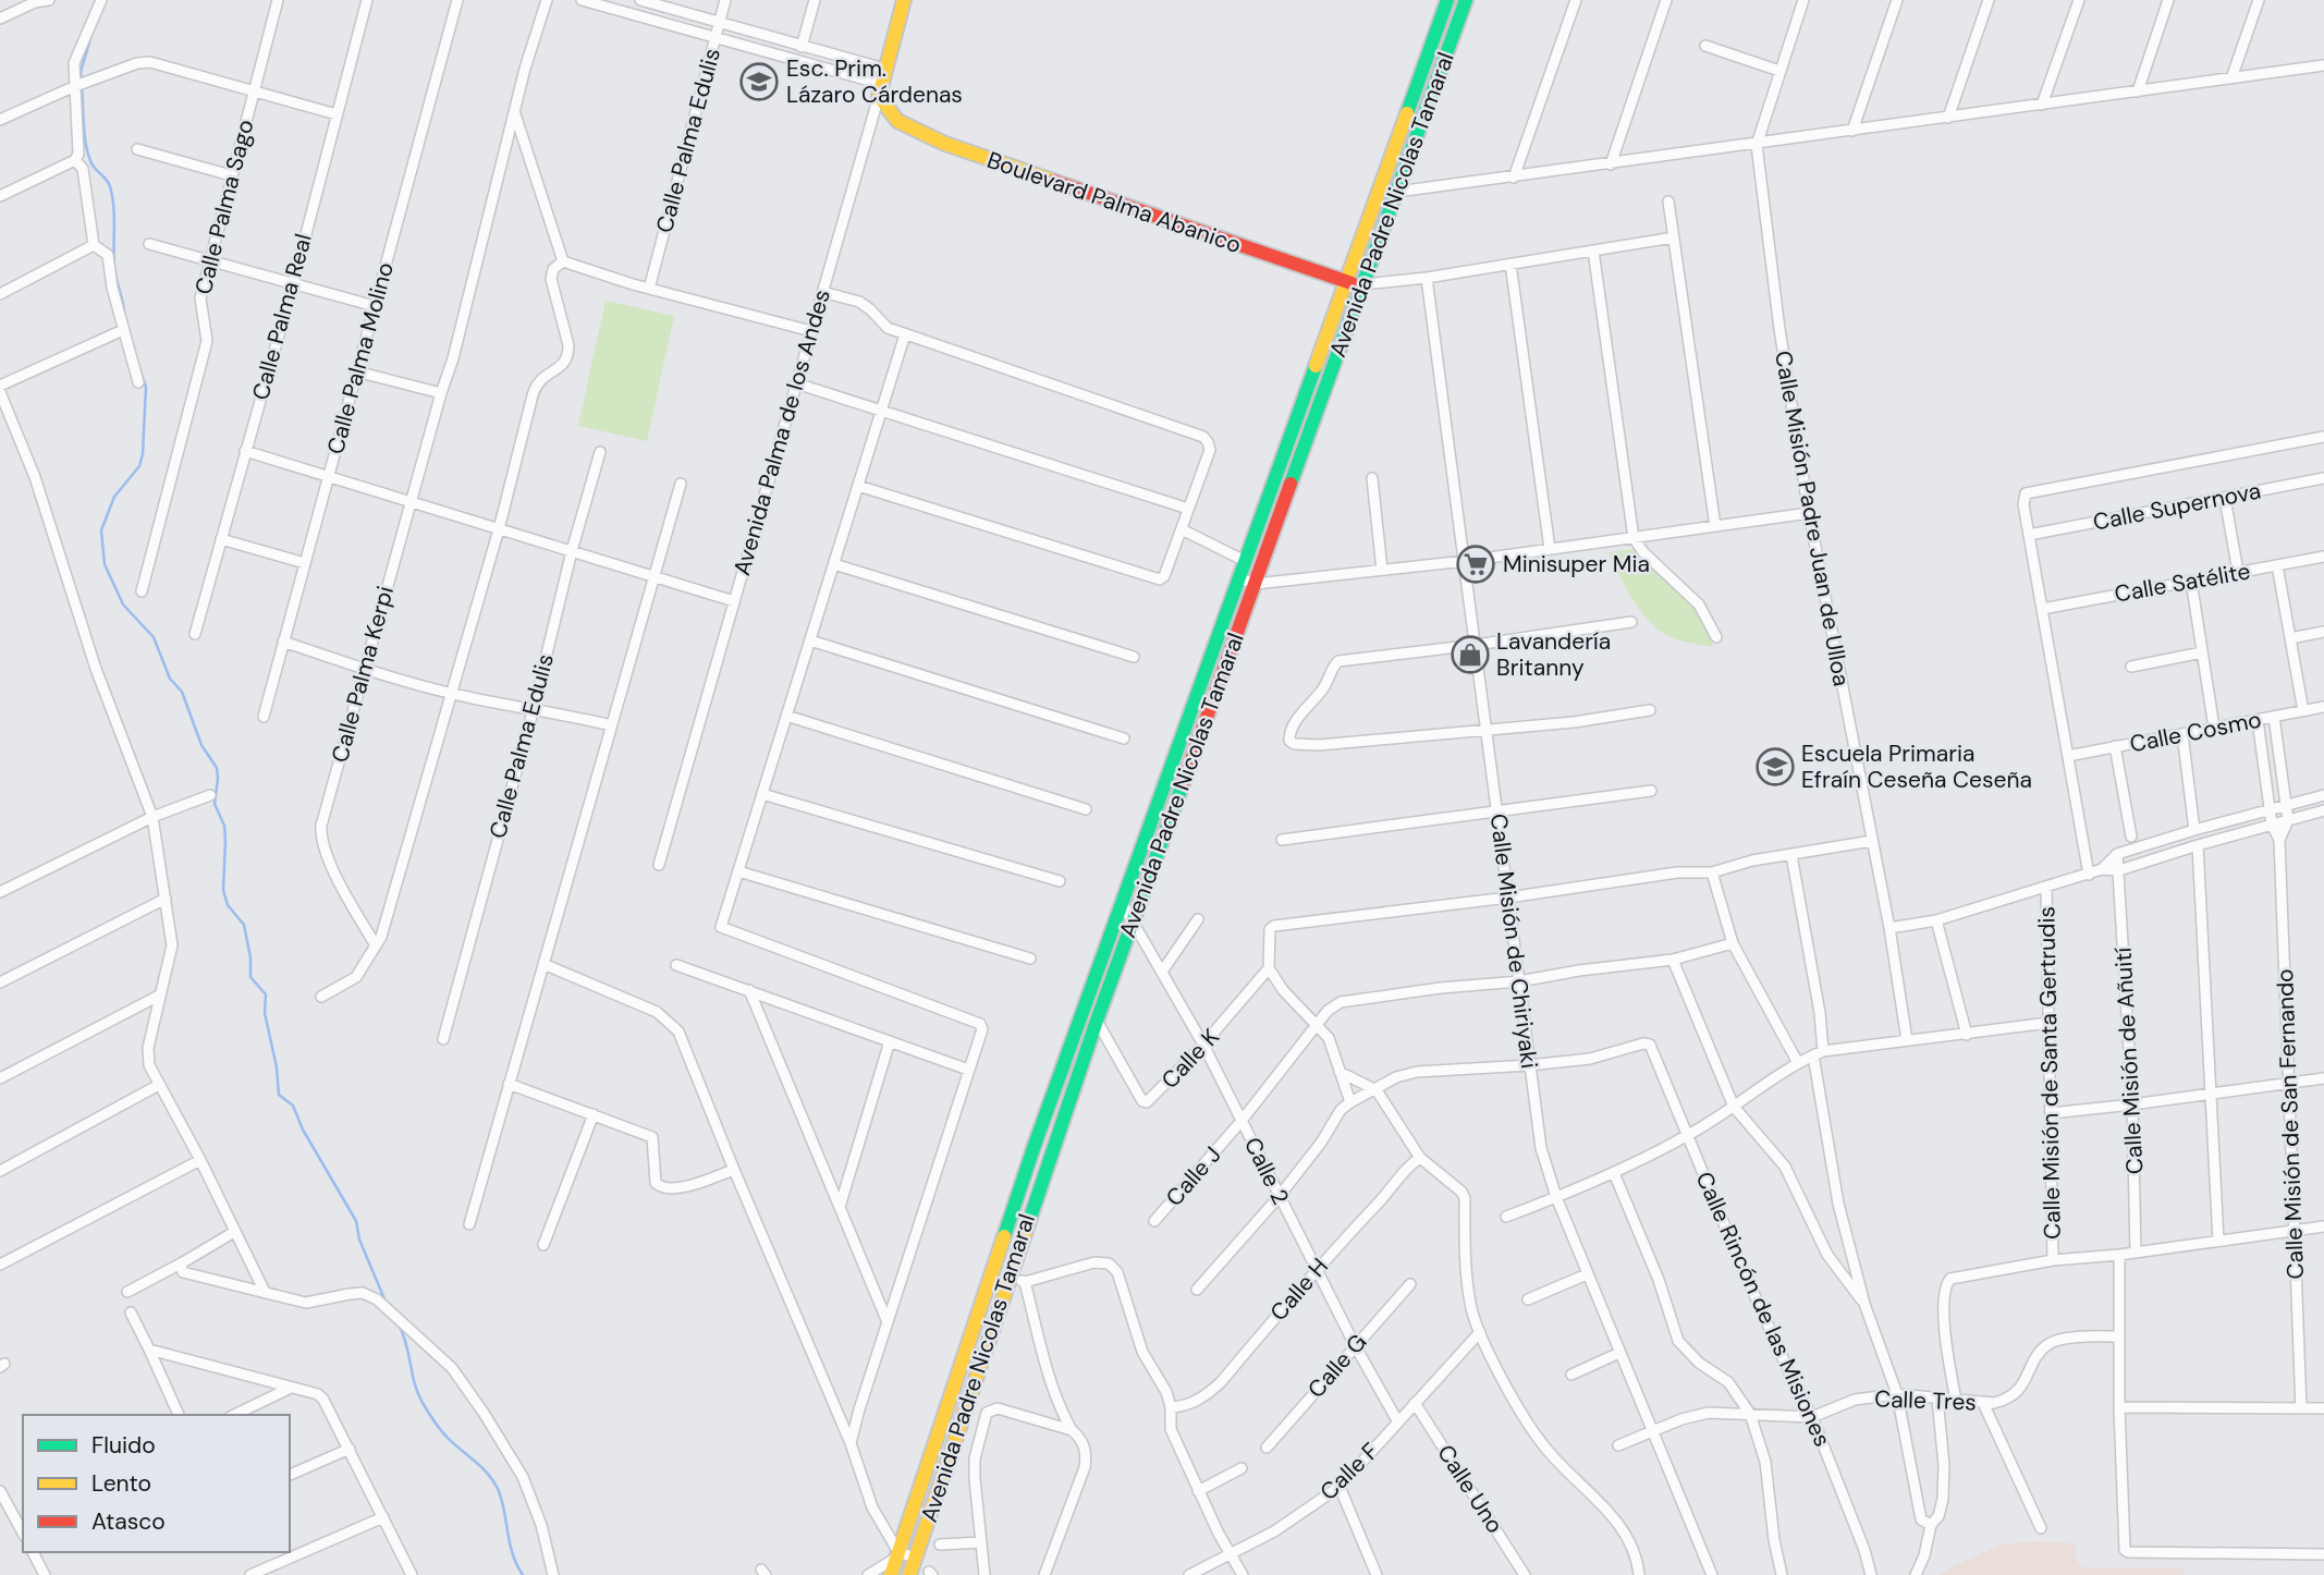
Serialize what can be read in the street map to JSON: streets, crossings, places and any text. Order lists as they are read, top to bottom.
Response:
{
  "streets": {
    "street": [
      "Calle Palma Edulis",
      "Boulevard Palma Abanico",
      "Avenida Padre Nicolas Tamaral",
      "Calle Palma Sago",
      "Calle Palma Real",
      "Calle Palma Molino",
      "Avenida Palma de los Andes",
      "Calle Supernova",
      "Calle Misión Padre Juan de Ulloa",
      "Calle Satélite",
      "Calle Palma Kerpi",
      "Calle Cosmo",
      "Calle Misión de Chiriyaki",
      "Calle K",
      "Calle Misión de Añuití",
      "Calle Misión de Santa Gertrudis",
      "Calle Misión de San Fernando",
      "Calle 2",
      "Calle J",
      "Calle H",
      "Calle Rincón de las Misiones",
      "Calle G",
      "Calle Tres",
      "Calle F",
      "Calle Uno"
    ]
  },
  "crossings": [
    ["Boulevard Palma Abanico", "Avenida Padre Nicolas Tamaral"],
    ["Boulevard Palma Abanico", "Avenida Palma de los Andes"],
    ["Avenida Padre Nicolas Tamaral", "Calle K"],
    ["Avenida Padre Nicolas Tamaral", "Calle 2"],
    ["Calle Cosmo", "Calle Misión de San Fernando"],
    ["Calle Misión de Chiriyaki", "Calle J"],
    ["Calle Misión de Chiriyaki", "Calle Rincón de las Misiones"],
    ["Calle Misión de Chiriyaki", "Calle Tres"],
    ["Calle K", "Calle 2"],
    ["Calle 2", "Calle J"],
    ["Calle 2", "Calle H"],
    ["Calle 2", "Calle G"],
    ["Calle 2", "Calle F"],
    ["Calle Rincón de las Misiones", "Calle Tres"],
    ["Calle F", "Calle Uno"]
  ],
  "places": {
    "school or university": ["Esc. Prim. Lázaro Cárdenas", "Escuela Primaria Efraín Ceseña Ceseña"],
    "supermarket": ["Minisuper Mia"],
    "shop": ["Lavandería Britanny"]
  },
  "legend": ["Fluido", "Lento", "Atasco"]
}
